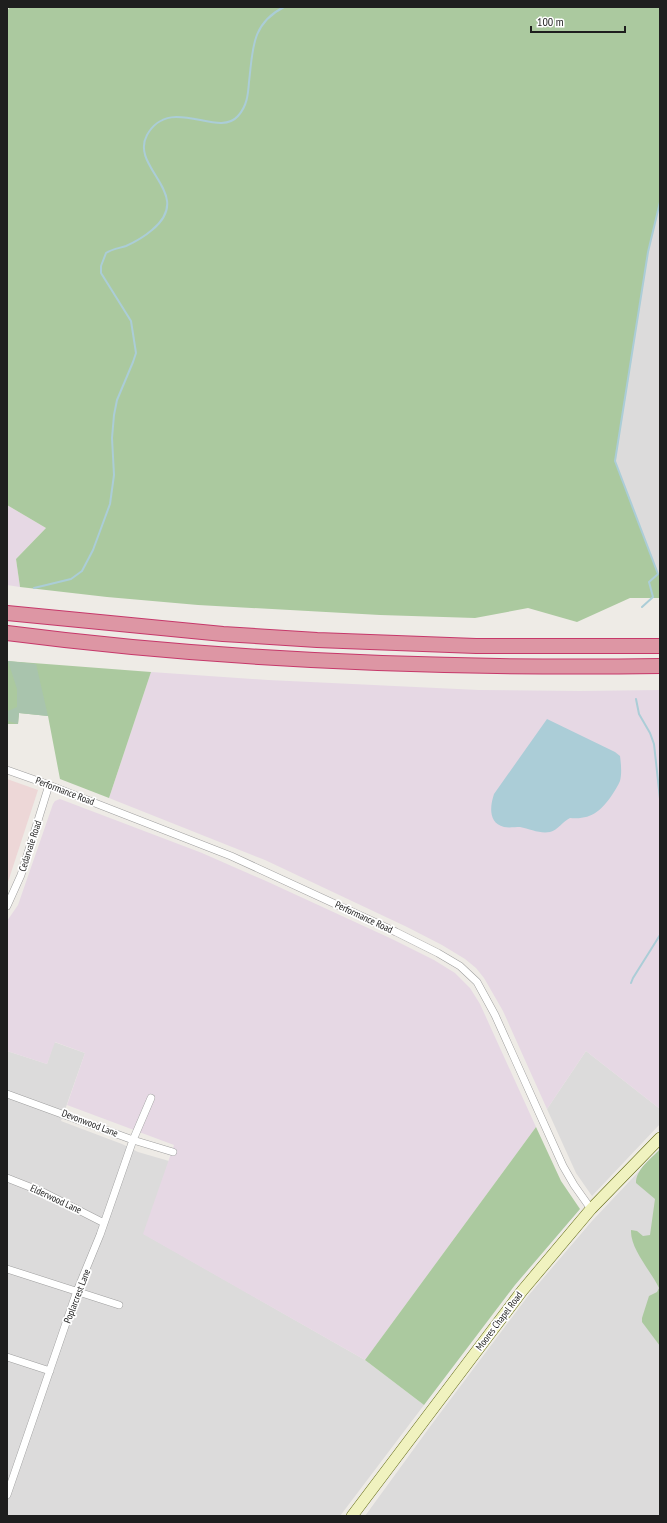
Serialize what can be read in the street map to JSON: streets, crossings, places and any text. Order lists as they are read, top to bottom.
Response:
{
  "streets": {
    "main road": ["Moores Chapel Road"],
    "street": [
      "Performance Road",
      "Cedarvale Road",
      "Devonwood Lane",
      "Elderwood Lane",
      "Poplarcrest Lane"
    ]
  },
  "crossings": [
    ["Performance Road", "Cedarvale Road"],
    ["Performance Road", "Moores Chapel Road"],
    ["Devonwood Lane", "Poplarcrest Lane"],
    ["Elderwood Lane", "Poplarcrest Lane"]
  ],
  "scale_bar": "100 m"
}
